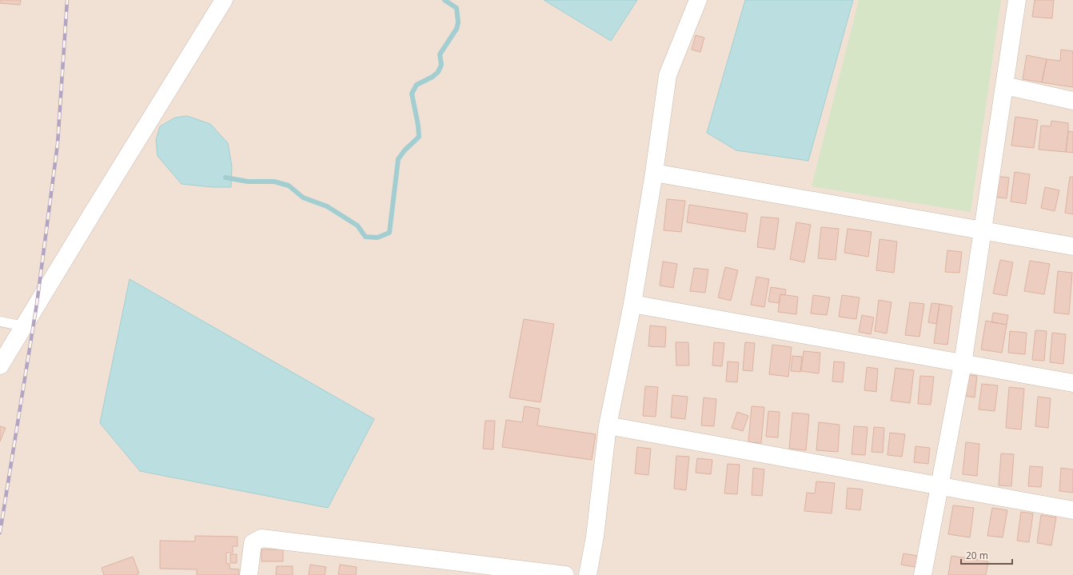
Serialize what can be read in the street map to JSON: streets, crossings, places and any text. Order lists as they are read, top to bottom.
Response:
{
  "scale_bar": "20 m"
}
